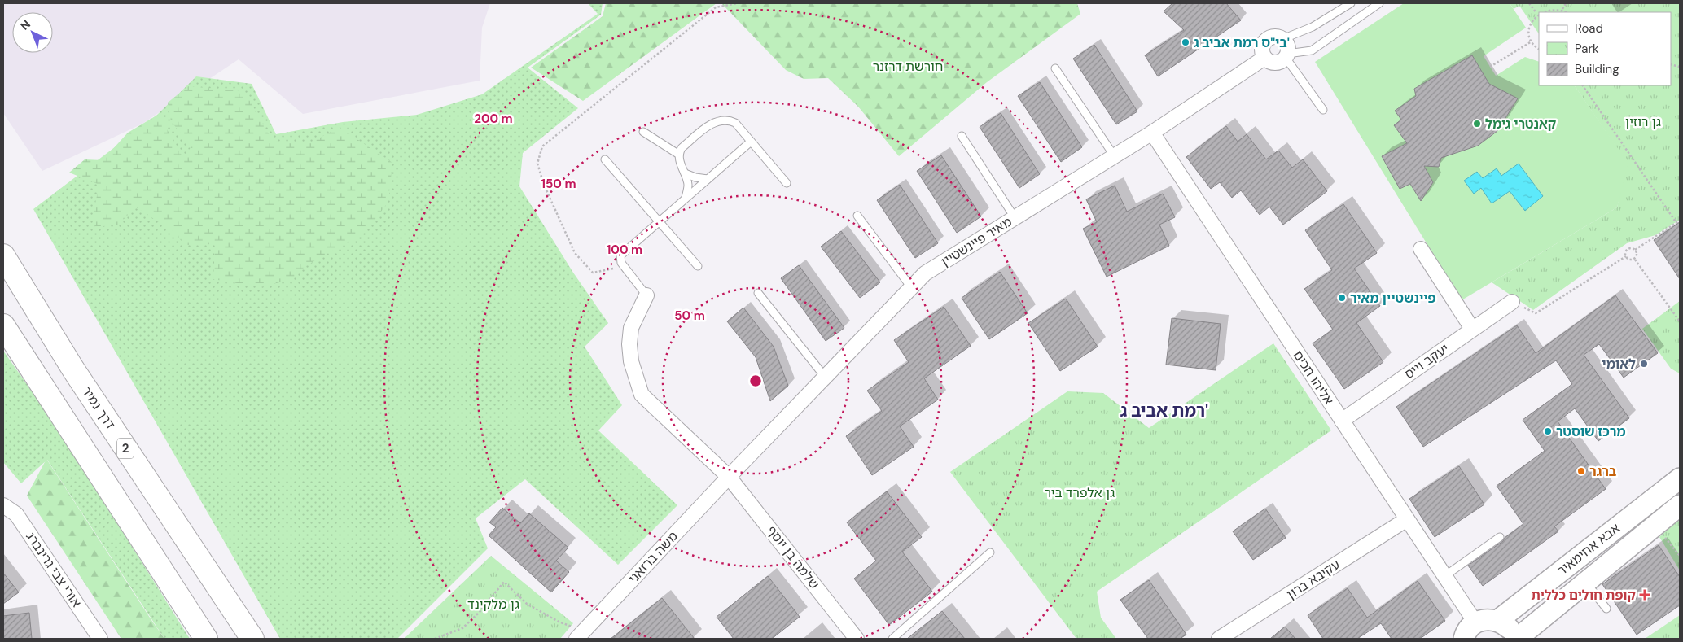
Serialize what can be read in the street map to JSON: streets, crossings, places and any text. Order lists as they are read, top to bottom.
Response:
{
  "streets": {
    "highway": ["דרך נמיר", "2"],
    "street": [
      "מאיר פיינשטיין",
      "יעקב וייס",
      "אליהו חכים",
      "אבא אחימאיר",
      "משה ברזאני",
      "שלמה בן יוסף",
      "אורי צבי גרינברג",
      "עקיבא ברון"
    ]
  },
  "crossings": [
    ["מאיר פיינשטיין", "אליהו חכים"],
    ["מאיר פיינשטיין", "משה ברזאני"],
    ["מאיר פיינשטיין", "שלמה בן יוסף"],
    ["יעקב וייס", "אליהו חכים"],
    ["אליהו חכים", "עקיבא ברון"],
    ["משה ברזאני", "שלמה בן יוסף"]
  ],
  "districts": ["רמת אביב ג'"],
  "parks": [
    "חורשת דרזנר",
    "גן רוזין",
    "גן אלפרד ביר",
    "גן מלקינד"
  ],
  "places": {
    "other": [
      "בי\"ס רמת אביב ג'",
      "קאנטרי גימל",
      "פיינשטיין מאיר",
      "לאומי",
      "מרכז שוסטר",
      "ברגר"
    ],
    "health": ["קופת חולים כללית"]
  },
  "legend": ["Road", "Park", "Building"],
  "north": "top left",
  "rings": [
    "200 m",
    "150 m",
    "100 m",
    "50 m"
  ]
}
